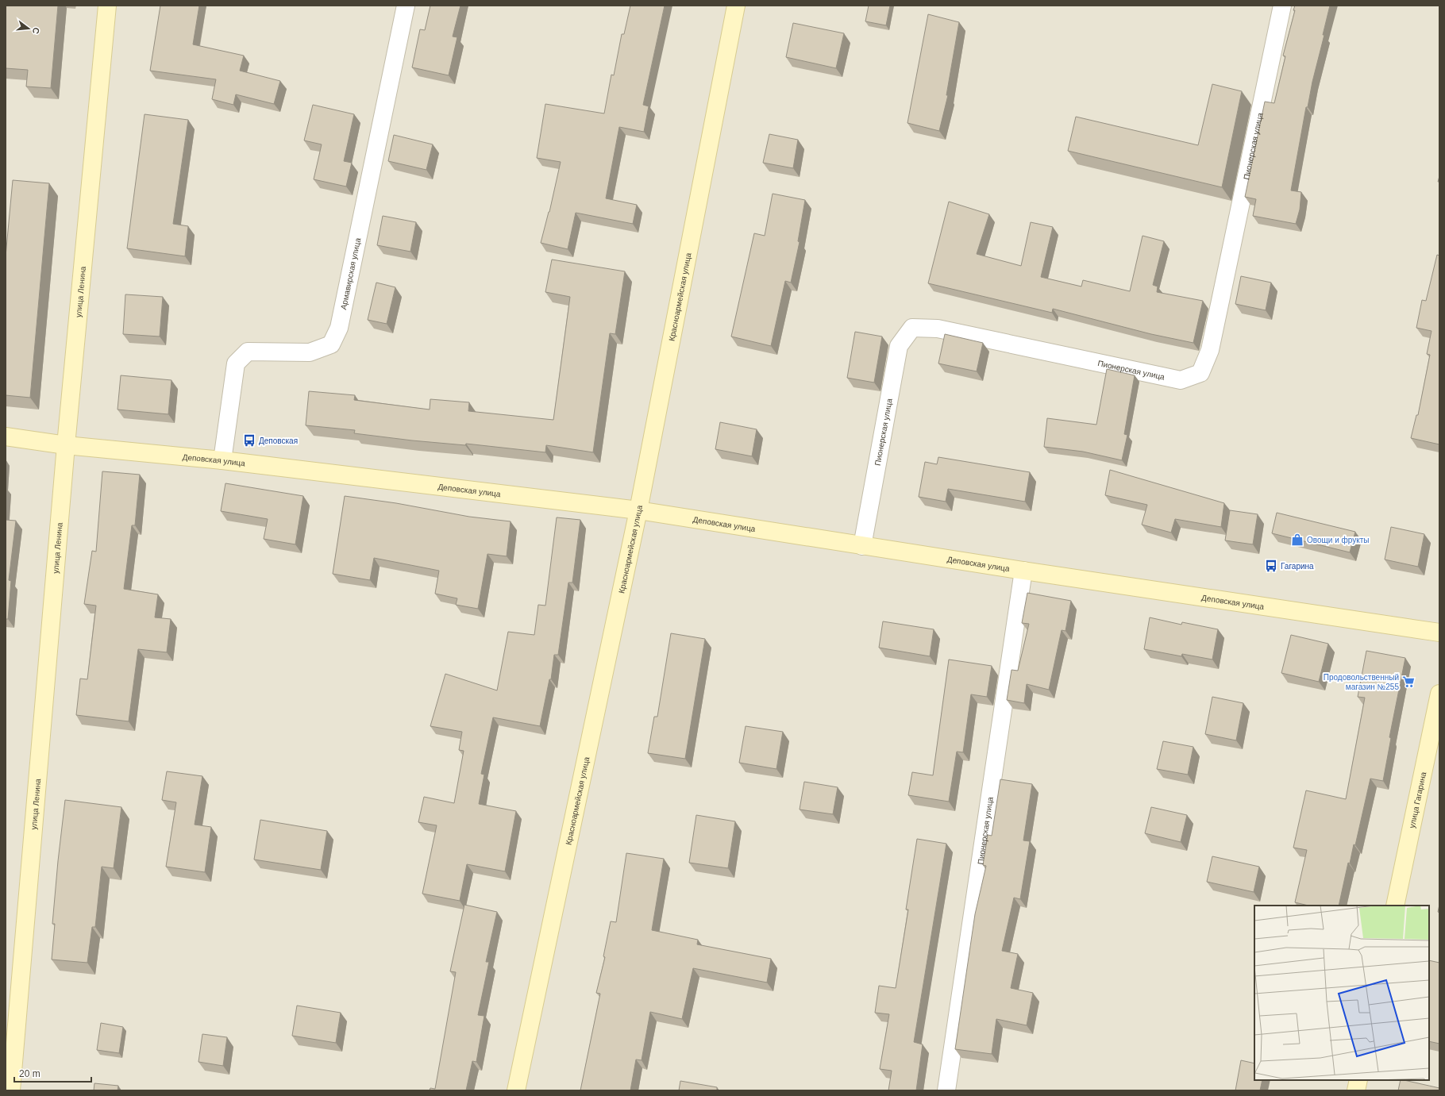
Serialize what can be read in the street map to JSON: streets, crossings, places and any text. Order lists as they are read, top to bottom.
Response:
{
  "streets": {
    "main road": [
      "улица Ленина",
      "Красноармейская улица",
      "Деповская улица",
      "улица Гагарина"
    ],
    "street": ["Пионерская улица", "Армавирская улица"]
  },
  "crossings": [
    ["Пионерская улица", "Деповская улица"],
    ["Армавирская улица", "Деповская улица"],
    ["улица Ленина", "Деповская улица"],
    ["Красноармейская улица", "Деповская улица"]
  ],
  "places": {
    "bus stop": ["Деповская", "Гагарина"],
    "shop": ["Овощи и фрукты"],
    "supermarket": ["Продовольственный магазин №255"]
  },
  "scale_bar": "20 m",
  "north": "right"
}
